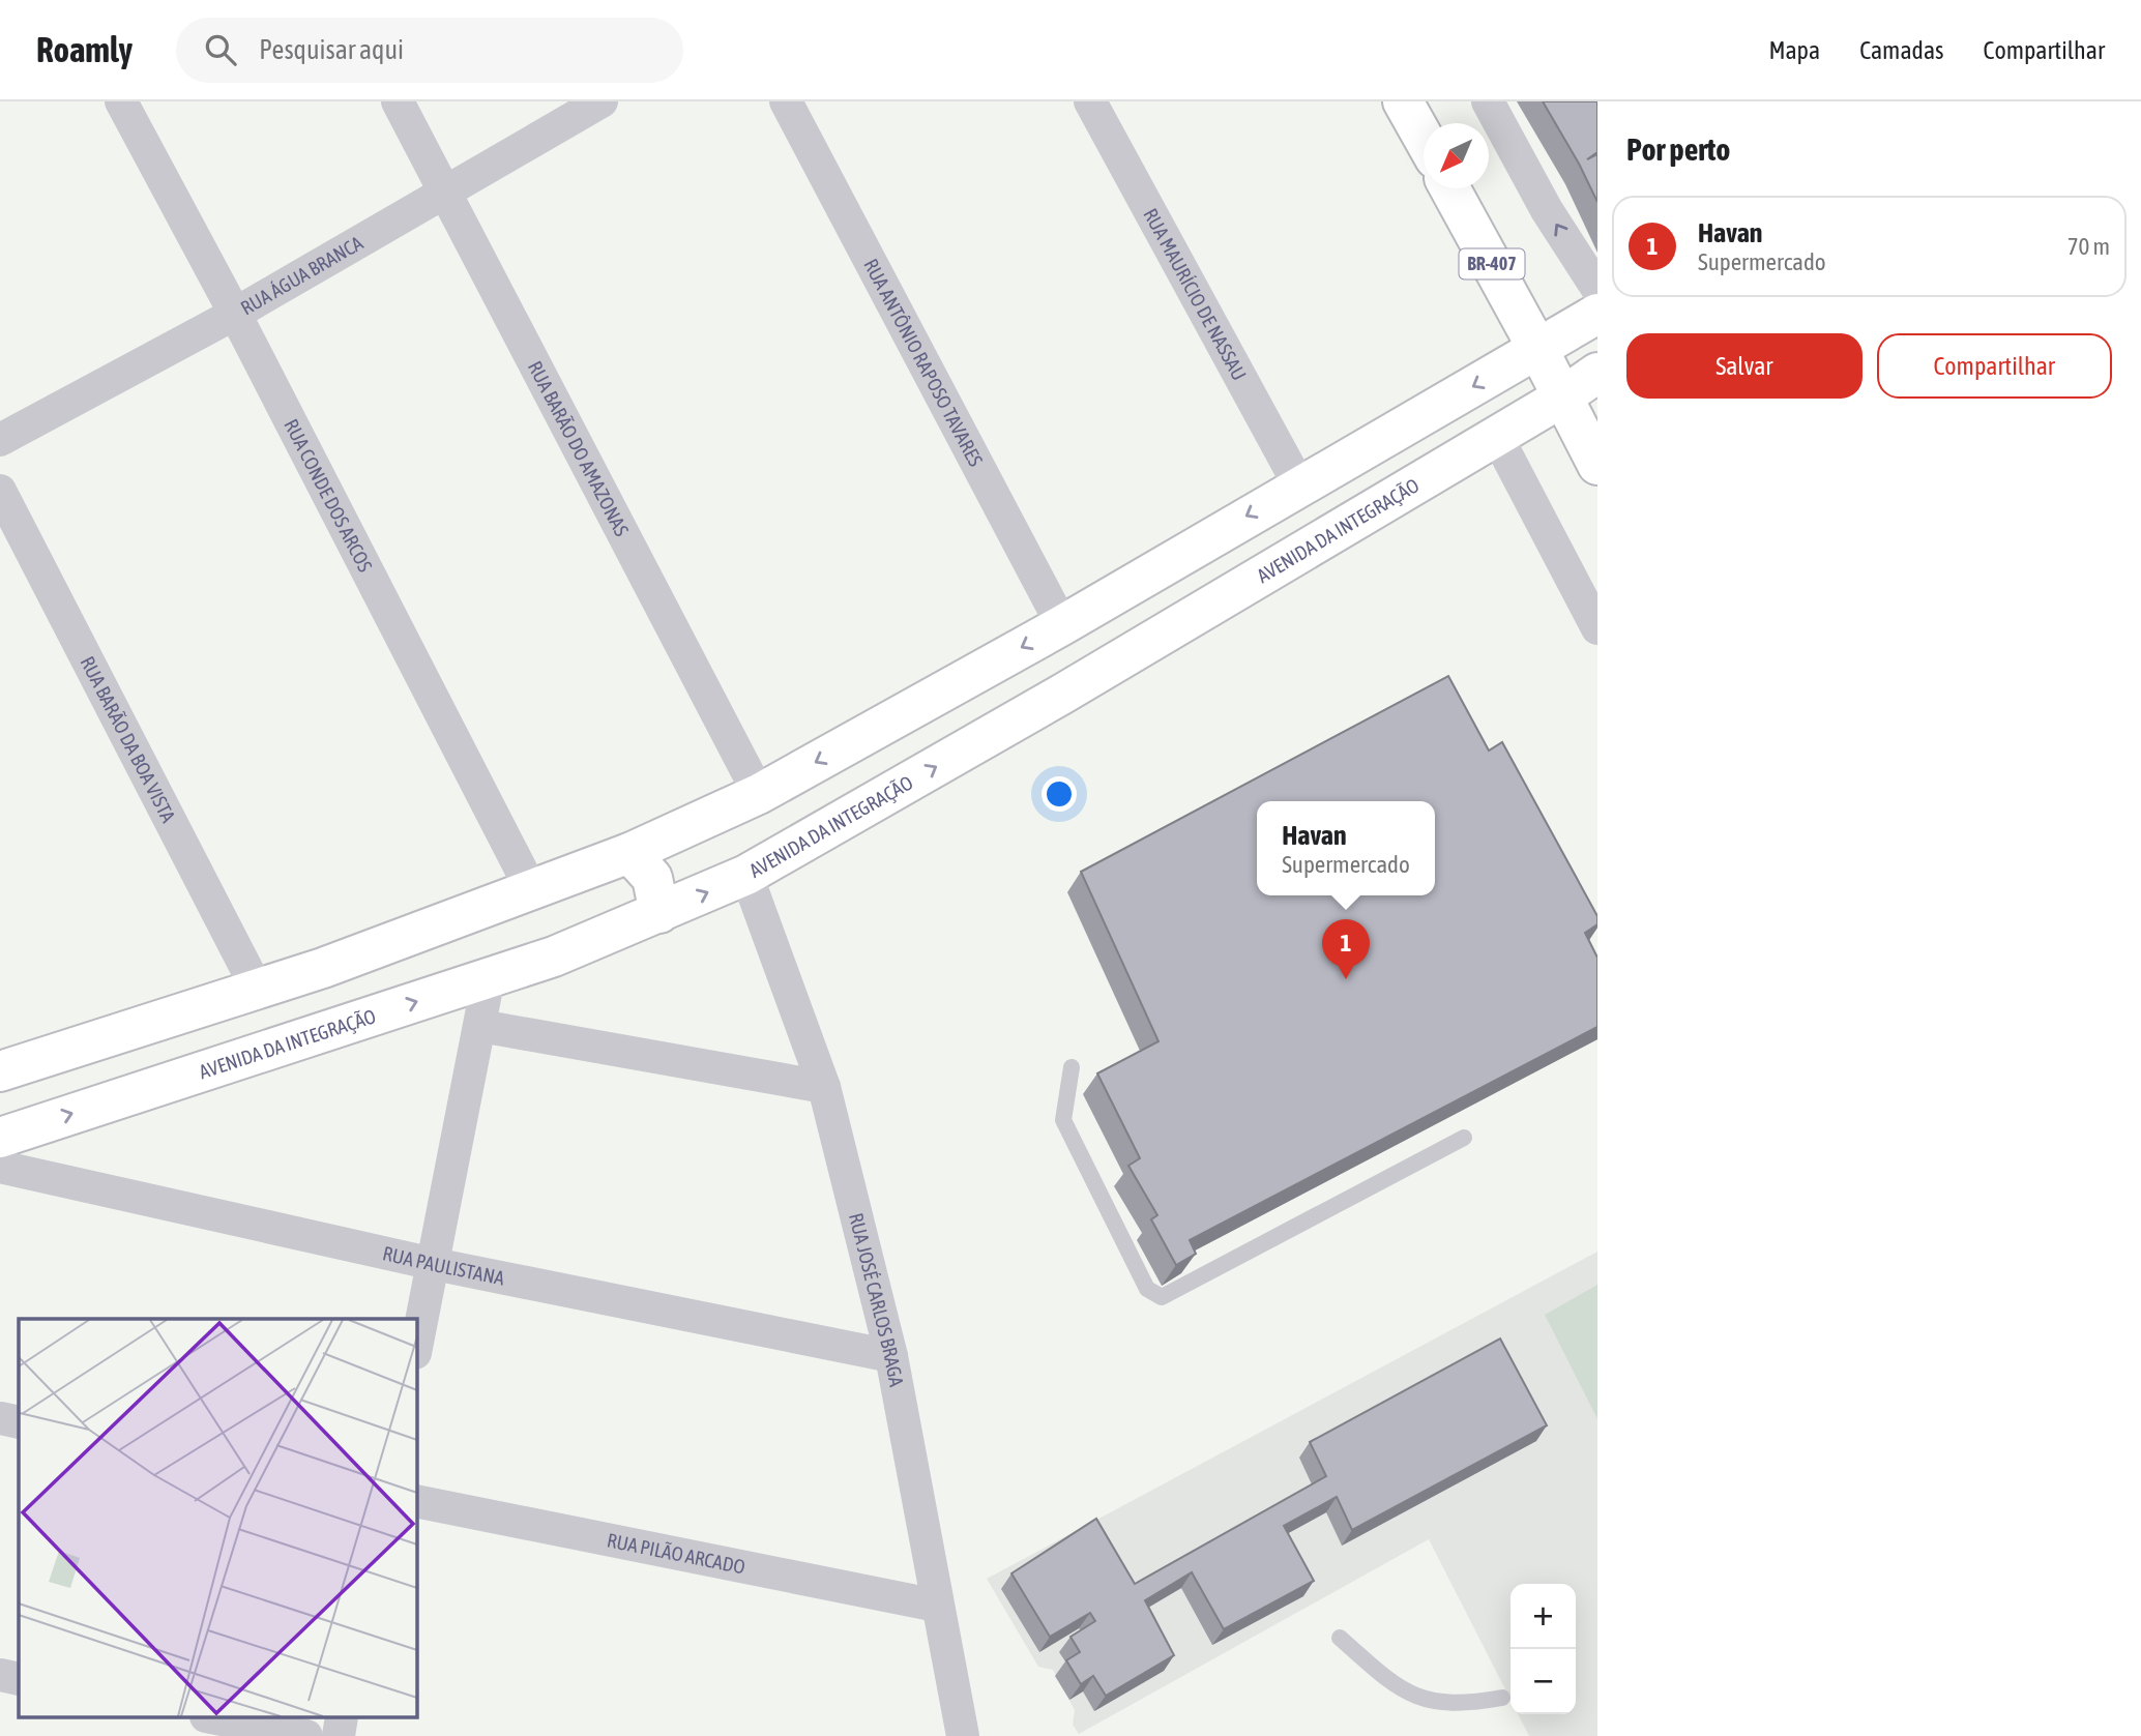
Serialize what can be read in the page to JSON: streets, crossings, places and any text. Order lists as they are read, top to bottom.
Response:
{
  "streets": {
    "main road": ["BR-407", "AVENIDA DA INTEGRAÇÃO"],
    "street": [
      "RUA ÁGUA BRANCA",
      "RUA MAURÍCIO DE NASSAU",
      "RUA ANTÔNIO RAPOSO TAVARES",
      "RUA BARÃO DO AMAZONAS",
      "RUA CONDE DOS ARCOS",
      "RUA BARÃO DA BOA VISTA",
      "RUA PAULISTANA",
      "RUA JOSÉ CARLOS BRAGA",
      "RUA PILÃO ARCADO"
    ]
  },
  "crossings": [
    ["BR-407", "AVENIDA DA INTEGRAÇÃO"],
    ["RUA ÁGUA BRANCA", "RUA BARÃO DO AMAZONAS"],
    ["RUA ÁGUA BRANCA", "RUA CONDE DOS ARCOS"],
    ["AVENIDA DA INTEGRAÇÃO", "RUA JOSÉ CARLOS BRAGA"],
    ["RUA PAULISTANA", "RUA JOSÉ CARLOS BRAGA"],
    ["RUA JOSÉ CARLOS BRAGA", "RUA PILÃO ARCADO"]
  ],
  "north": "bottom left",
  "page": {
    "header": "Roamly",
    "search": "Pesquisar aqui",
    "nav": ["Mapa", "Camadas", "Compartilhar"],
    "heading": "Por perto",
    "list": [
      {
        "mark": "1",
        "name": "Havan",
        "note": "Supermercado",
        "value": "70 m"
      }
    ],
    "buttons": ["Salvar", "Compartilhar"],
    "popup": ["Havan", "Supermercado"],
    "pins": "1",
    "map_buttons": ["+", "−"]
  }
}
